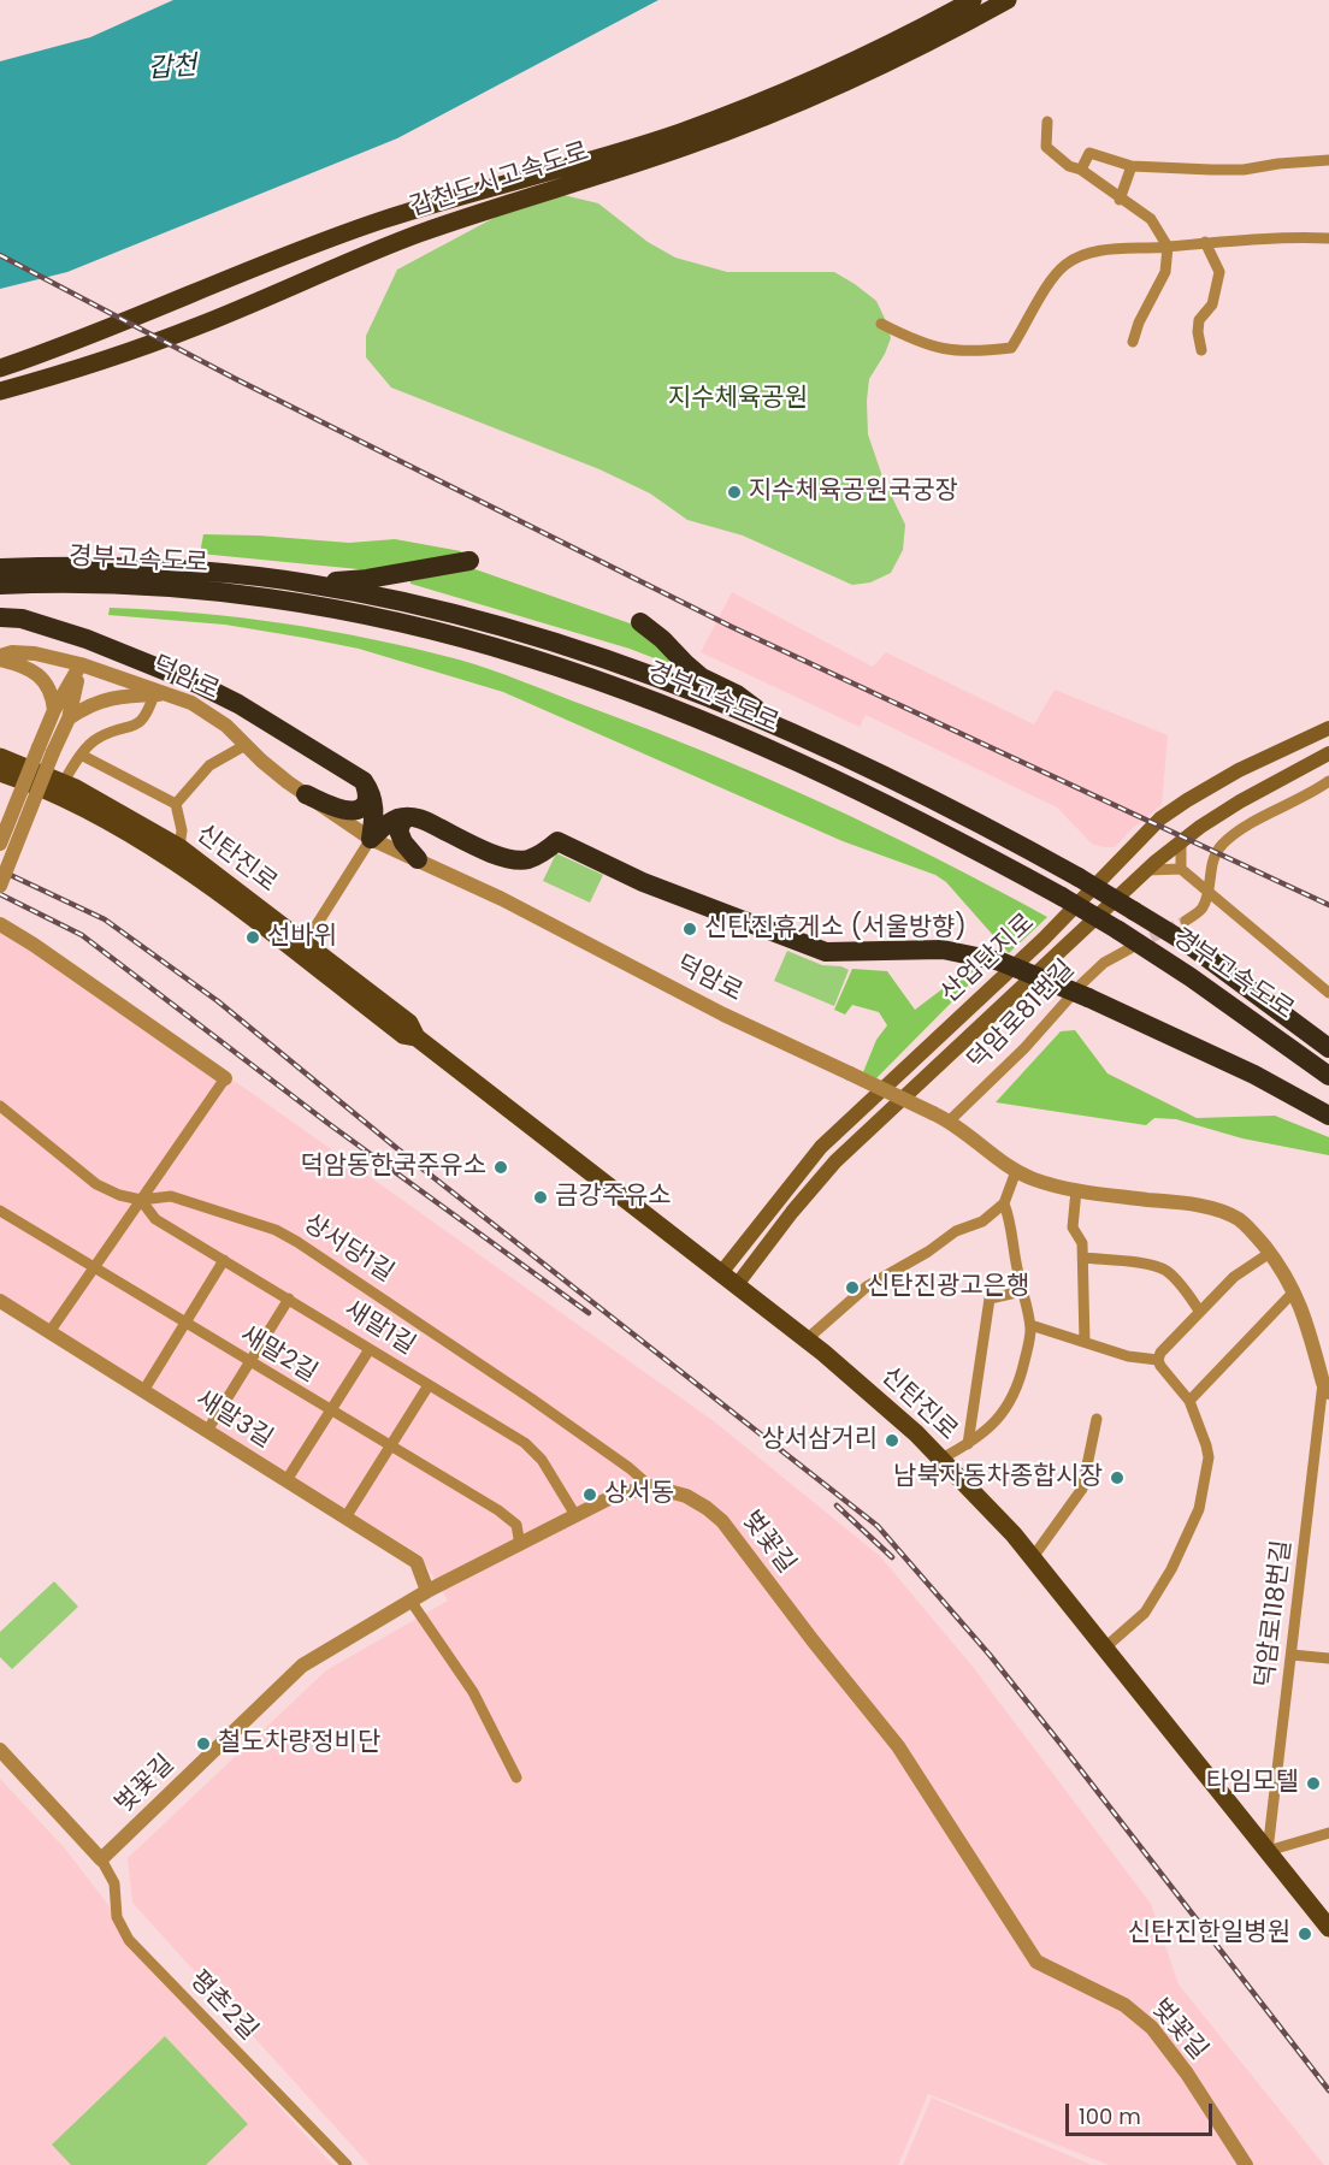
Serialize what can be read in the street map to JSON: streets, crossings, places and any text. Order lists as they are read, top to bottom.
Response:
{
  "streets": {
    "highway": ["갑천도시고속도로", "경부고속도로"],
    "main road": ["신탄진로", "산업단지로"],
    "street": [
      "덕암로",
      "덕암로81번길",
      "상서당1길",
      "새말1길",
      "새말2길",
      "새말3길",
      "벚꽃길",
      "덕암로118번길",
      "평촌2길"
    ]
  },
  "crossings": [
    ["덕암로", "덕암로81번길"],
    ["덕암로", "덕암로118번길"],
    ["신탄진로", "산업단지로"],
    ["신탄진로", "덕암로118번길"],
    ["상서당1길", "새말1길"],
    ["상서당1길", "벚꽃길"],
    ["새말1길", "벚꽃길"],
    ["새말2길", "벚꽃길"],
    ["새말3길", "벚꽃길"],
    ["벚꽃길", "평촌2길"]
  ],
  "water": ["갑천"],
  "parks": ["지수체육공원"],
  "places": [
    "지수체육공원국궁장",
    "신탄진휴게소 (서울방향)",
    "선바위",
    "덕암동한국주유소",
    "금강주유소",
    "신탄진광고은행",
    "상서삼거리",
    "남북자동차종합시장",
    "상서동",
    "철도차량정비단",
    "타임모텔",
    "신탄진한일병원"
  ],
  "scale_bar": "100 m"
}
